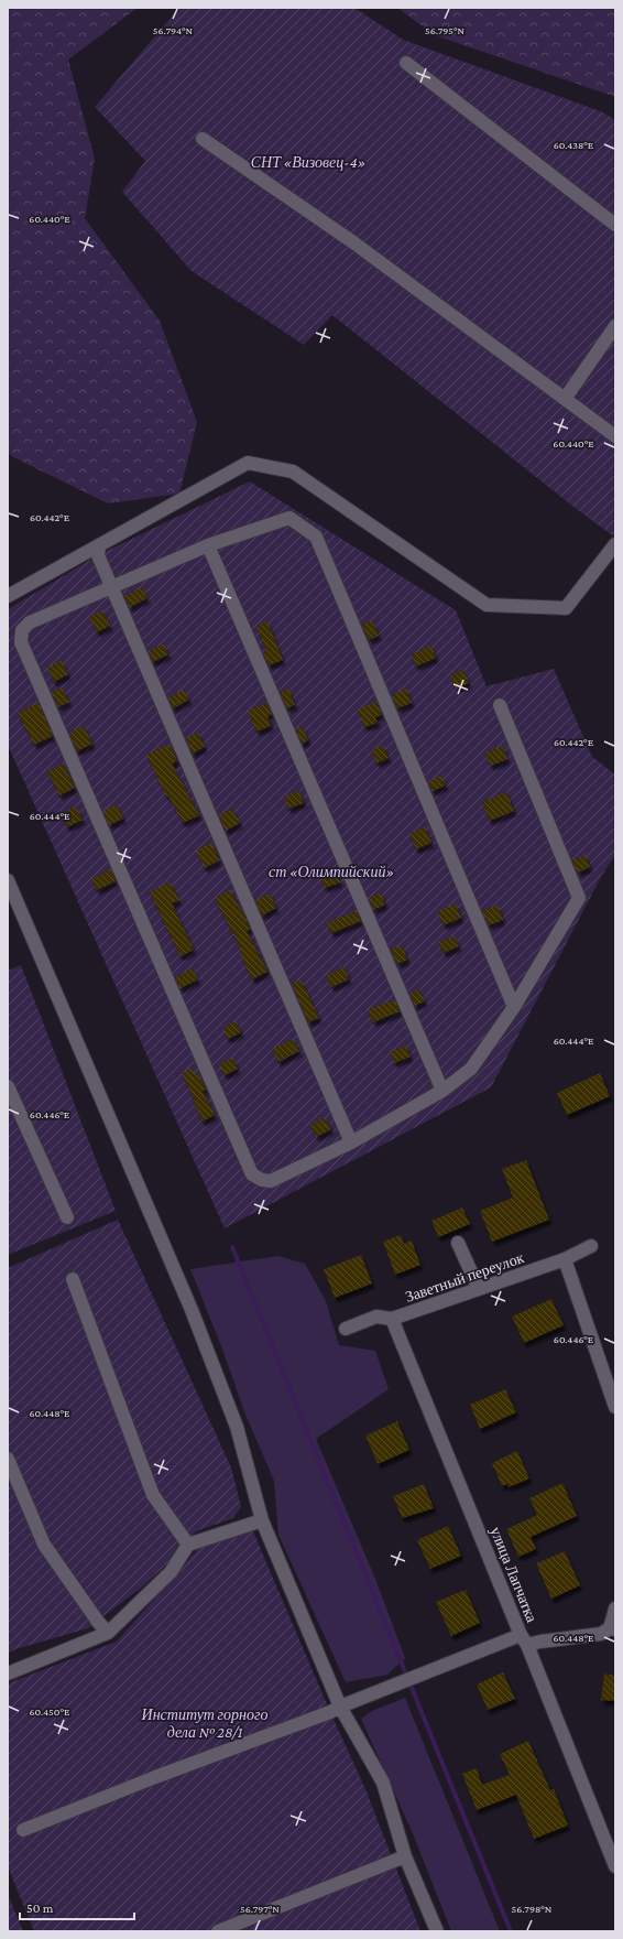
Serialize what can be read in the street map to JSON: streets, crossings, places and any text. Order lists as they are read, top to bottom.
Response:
{
  "streets": {
    "street": ["Заветный переулок", "улица Лапчатка"]
  },
  "crossings": [
    ["Заветный переулок", "улица Лапчатка"]
  ],
  "parks": ["СНТ «Визовец-4»", "ст «Олимпийский»", "Институт горного дела № 28/1"],
  "scale_bar": "50 m",
  "coordinates": [
    "56.794°N",
    "56.795°N",
    "60.438°E",
    "60.440°E",
    "60.442°E",
    "60.444°E",
    "60.446°E",
    "60.448°E",
    "60.450°E",
    "56.797°N",
    "56.798°N"
  ]
}
